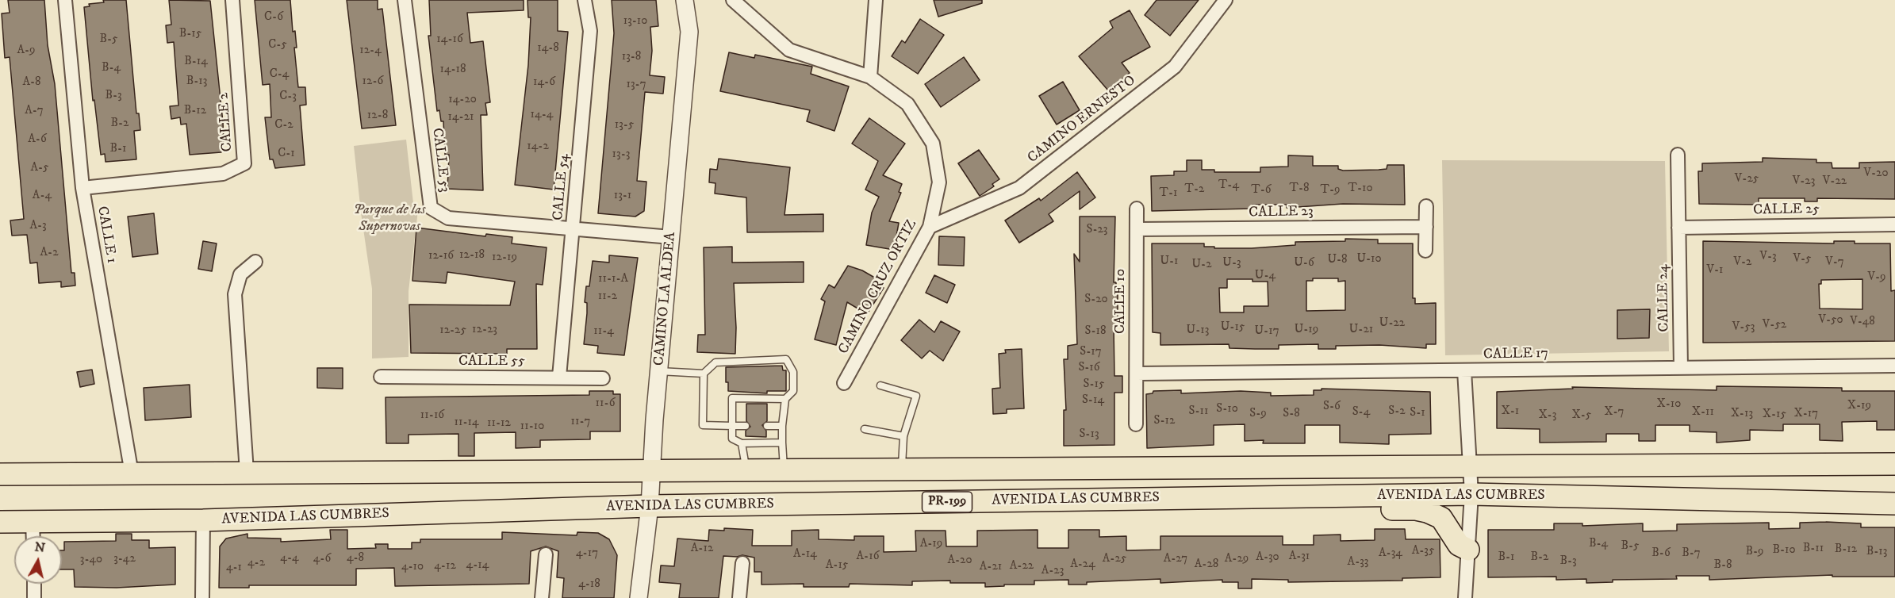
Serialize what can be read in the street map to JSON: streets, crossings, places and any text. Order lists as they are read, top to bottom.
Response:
{
  "streets": {
    "highway": ["AVENIDA LAS CUMBRES", "PR-199"],
    "street": [
      "CAMINO ERNESTO",
      "CALLE 2",
      "CALLE 53",
      "CALLE 54",
      "CALLE 25",
      "CALLE 23",
      "CALLE 1",
      "CAMINO CRUZ ORTIZ",
      "CALLE 24",
      "CAMINO LA ALDEA",
      "CALLE 10",
      "CALLE 17",
      "CALLE 55"
    ]
  },
  "crossings": [
    ["CAMINO ERNESTO", "CAMINO CRUZ ORTIZ"],
    ["CALLE 2", "CALLE 1"],
    ["CALLE 53", "CALLE 54"],
    ["CALLE 54", "CALLE 55"],
    ["CALLE 25", "CALLE 24"],
    ["CALLE 23", "CALLE 10"],
    ["CALLE 1", "AVENIDA LAS CUMBRES"],
    ["CALLE 24", "CALLE 17"],
    ["CAMINO LA ALDEA", "AVENIDA LAS CUMBRES"],
    ["CALLE 10", "CALLE 17"]
  ],
  "parks": ["Parque de las Supernovas"],
  "house_numbers": [
    "C-6",
    "13-10",
    "B-15",
    "B-5",
    "14-16",
    "C-5",
    "14-8",
    "A-9",
    "12-4",
    "13-8",
    "B-14",
    "B-4",
    "14-18",
    "C-4",
    "B-13",
    "12-6",
    "A-8",
    "14-6",
    "13-7",
    "B-3",
    "C-3",
    "14-20",
    "A-7",
    "B-12",
    "14-4",
    "12-8",
    "14-21",
    "B-2",
    "C-2",
    "13-5",
    "A-6",
    "14-2",
    "B-1",
    "C-1",
    "13-3",
    "A-5",
    "V-20",
    "V-25",
    "V-23",
    "V-22",
    "T-4",
    "T-8",
    "T-10",
    "T-2",
    "T-6",
    "T-9",
    "T-1",
    "A-4",
    "13-1",
    "A-3",
    "S-23",
    "A-2",
    "12-18",
    "12-16",
    "V-3",
    "12-19",
    "U-10",
    "V-5",
    "U-8",
    "U-1",
    "V-2",
    "V-7",
    "U-3",
    "U-6",
    "U-2",
    "V-1",
    "U-4",
    "V-9",
    "11-1-A",
    "11-2",
    "S-20",
    "V-50",
    "V-48",
    "U-22",
    "V-52",
    "U-15",
    "V-53",
    "12-23",
    "U-19",
    "U-21",
    "12-25",
    "U-13",
    "11-4",
    "S-18",
    "U-17",
    "S-17",
    "S-16",
    "S-15",
    "S-14",
    "11-6",
    "X-10",
    "X-19",
    "S-6",
    "S-10",
    "S-11",
    "S-2",
    "X-1",
    "S-4",
    "X-7",
    "X-11",
    "S-1",
    "S-9",
    "S-8",
    "X-13",
    "X-17",
    "X-15",
    "11-16",
    "X-3",
    "X-5",
    "S-12",
    "11-7",
    "11-14",
    "11-12",
    "11-10",
    "S-13",
    "A-19",
    "B-4",
    "B-5",
    "A-12",
    "B-11",
    "B-12",
    "B-10",
    "A-35",
    "B-9",
    "B-13",
    "4-17",
    "A-34",
    "B-6",
    "B-7",
    "A-14",
    "A-16",
    "A-31",
    "A-30",
    "B-1",
    "B-2",
    "4-4",
    "4-8",
    "3-42",
    "4-6",
    "A-25",
    "A-27",
    "A-29",
    "3-40",
    "A-20",
    "B-3",
    "A-33",
    "4-2",
    "A-24",
    "A-28",
    "4-14",
    "A-15",
    "B-8",
    "4-12",
    "A-22",
    "4-10",
    "A-21",
    "4-1",
    "A-23",
    "4-18"
  ],
  "north": "top"
}
